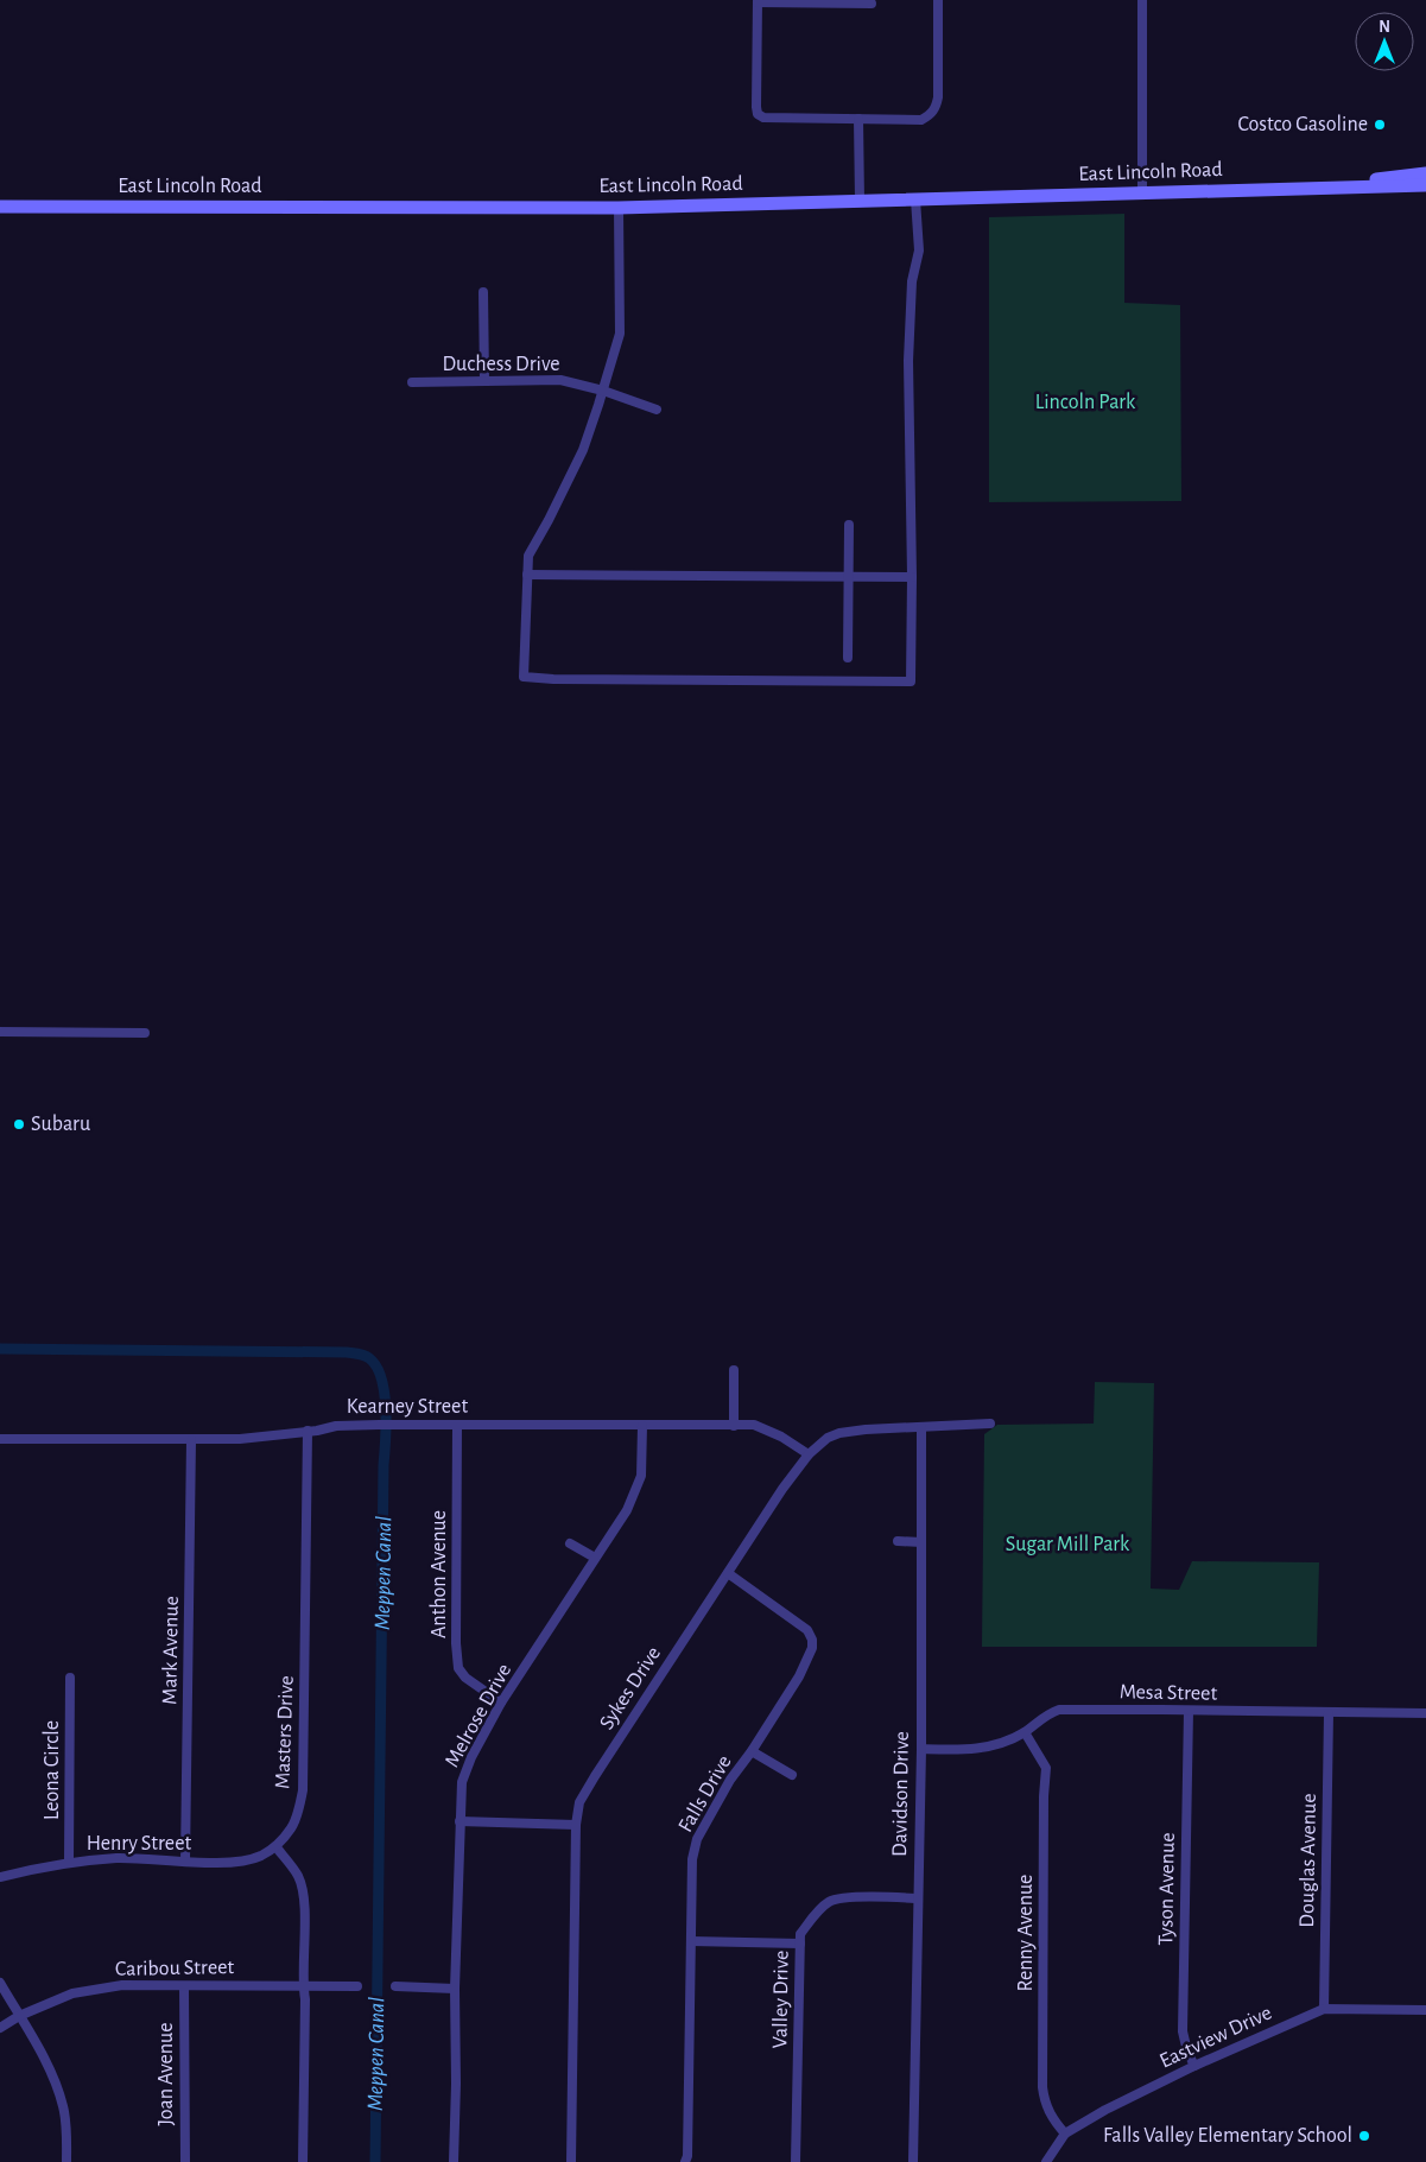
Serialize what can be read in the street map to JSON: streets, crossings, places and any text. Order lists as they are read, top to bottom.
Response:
{
  "streets": {
    "main road": ["East Lincoln Road"],
    "street": [
      "Duchess Drive",
      "Kearney Street",
      "Anthon Avenue",
      "Mark Avenue",
      "Sykes Drive",
      "Mesa Street",
      "Melrose Drive",
      "Masters Drive",
      "Leona Circle",
      "Falls Drive",
      "Davidson Drive",
      "Henry Street",
      "Douglas Avenue",
      "Tyson Avenue",
      "Renny Avenue",
      "Caribou Street",
      "Valley Drive",
      "Eastview Drive",
      "Joan Avenue"
    ]
  },
  "crossings": [
    ["Kearney Street", "Anthon Avenue"],
    ["Kearney Street", "Mark Avenue"],
    ["Kearney Street", "Sykes Drive"],
    ["Kearney Street", "Melrose Drive"],
    ["Kearney Street", "Masters Drive"],
    ["Anthon Avenue", "Melrose Drive"],
    ["Mark Avenue", "Henry Street"],
    ["Sykes Drive", "Falls Drive"],
    ["Sykes Drive", "Davidson Drive"],
    ["Mesa Street", "Davidson Drive"],
    ["Mesa Street", "Douglas Avenue"],
    ["Mesa Street", "Tyson Avenue"],
    ["Mesa Street", "Renny Avenue"],
    ["Masters Drive", "Henry Street"],
    ["Leona Circle", "Henry Street"],
    ["Davidson Drive", "Valley Drive"],
    ["Douglas Avenue", "Eastview Drive"],
    ["Tyson Avenue", "Eastview Drive"],
    ["Renny Avenue", "Eastview Drive"],
    ["Caribou Street", "Joan Avenue"]
  ],
  "water": ["Meppen Canal"],
  "parks": ["Lincoln Park", "Sugar Mill Park"],
  "places": ["Costco Gasoline", "Subaru", "Falls Valley Elementary School"],
  "north": "top"
}
